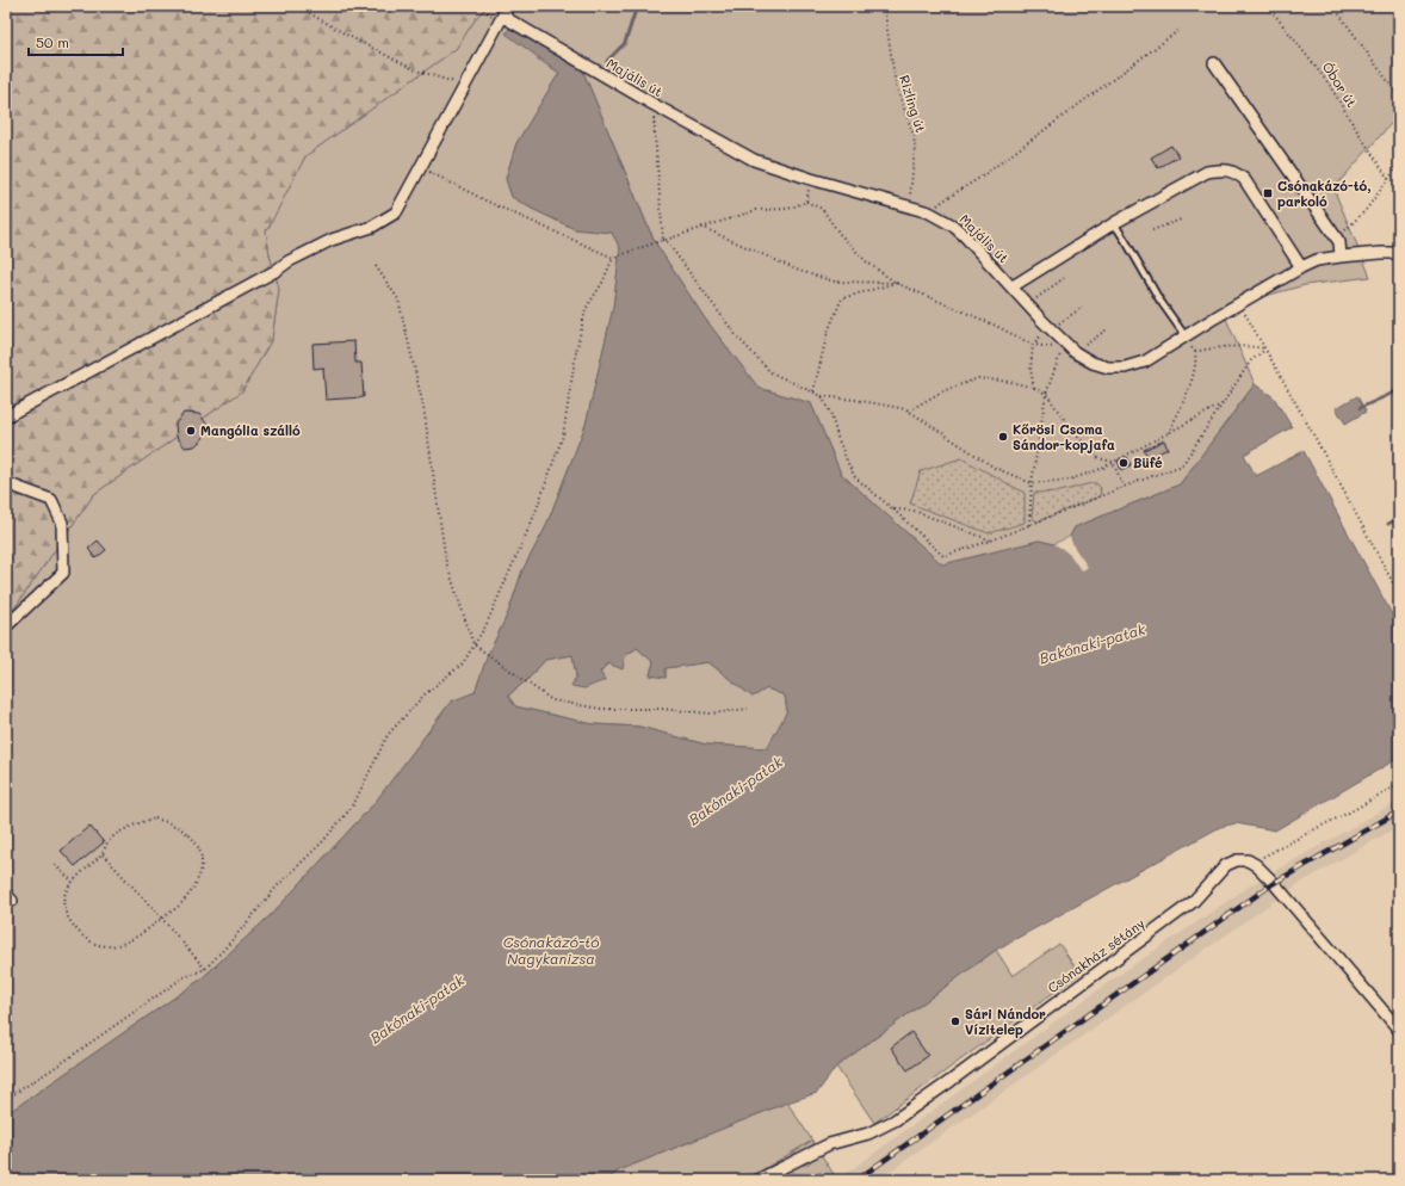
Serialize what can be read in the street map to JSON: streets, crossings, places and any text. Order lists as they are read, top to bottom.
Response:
{
  "streets": {
    "street": ["Majális út", "Csónakház sétány"],
    "path": ["Óbor út", "Rizling út"]
  },
  "crossings": [
    ["Majális út", "Rizling út"]
  ],
  "water": ["Bakónaki-patak", "Csónakázó-tó Nagykanizsa"],
  "places": {
    "transit": ["Csónakázó-tó, parkoló"],
    "other": [
      "Mangólia szálló",
      "Kőrösi Csoma Sándor-kopjafa",
      "Büfé",
      "Sári Nándor Vízitelep"
    ]
  },
  "scale_bar": "50 m"
}
